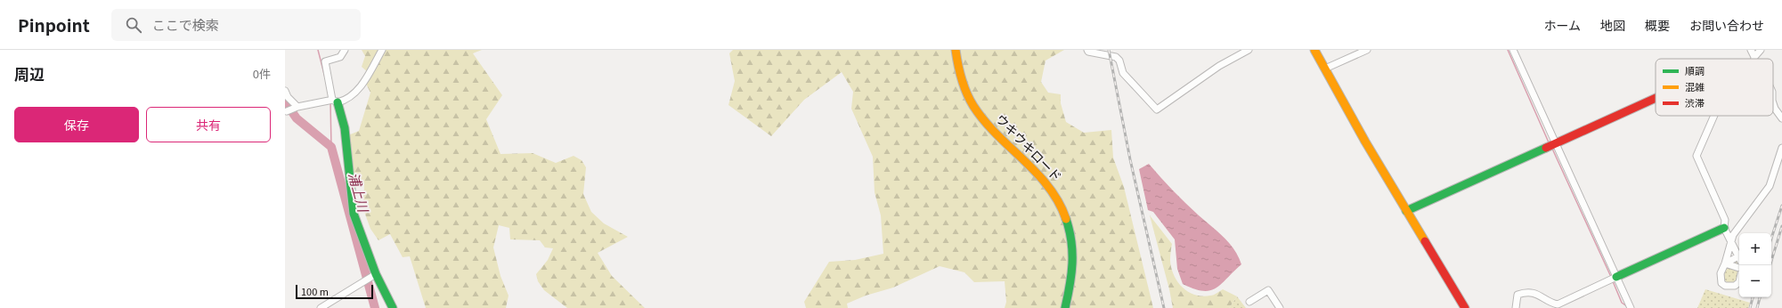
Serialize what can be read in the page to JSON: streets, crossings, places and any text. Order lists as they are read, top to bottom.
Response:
{
  "streets": {
    "street": ["ウキウキロード"]
  },
  "water": ["浦上川"],
  "legend": ["順調", "混雑", "渋滞"],
  "scale_bar": "100 m",
  "page": {
    "header": "Pinpoint",
    "search": "ここで検索",
    "nav": [
      "ホーム",
      "地図",
      "概要",
      "お問い合わせ"
    ],
    "heading": ["周辺", "0件"],
    "buttons": ["保存", "共有"],
    "map_buttons": ["+", "−"],
    "scale": "100 m"
  }
}
